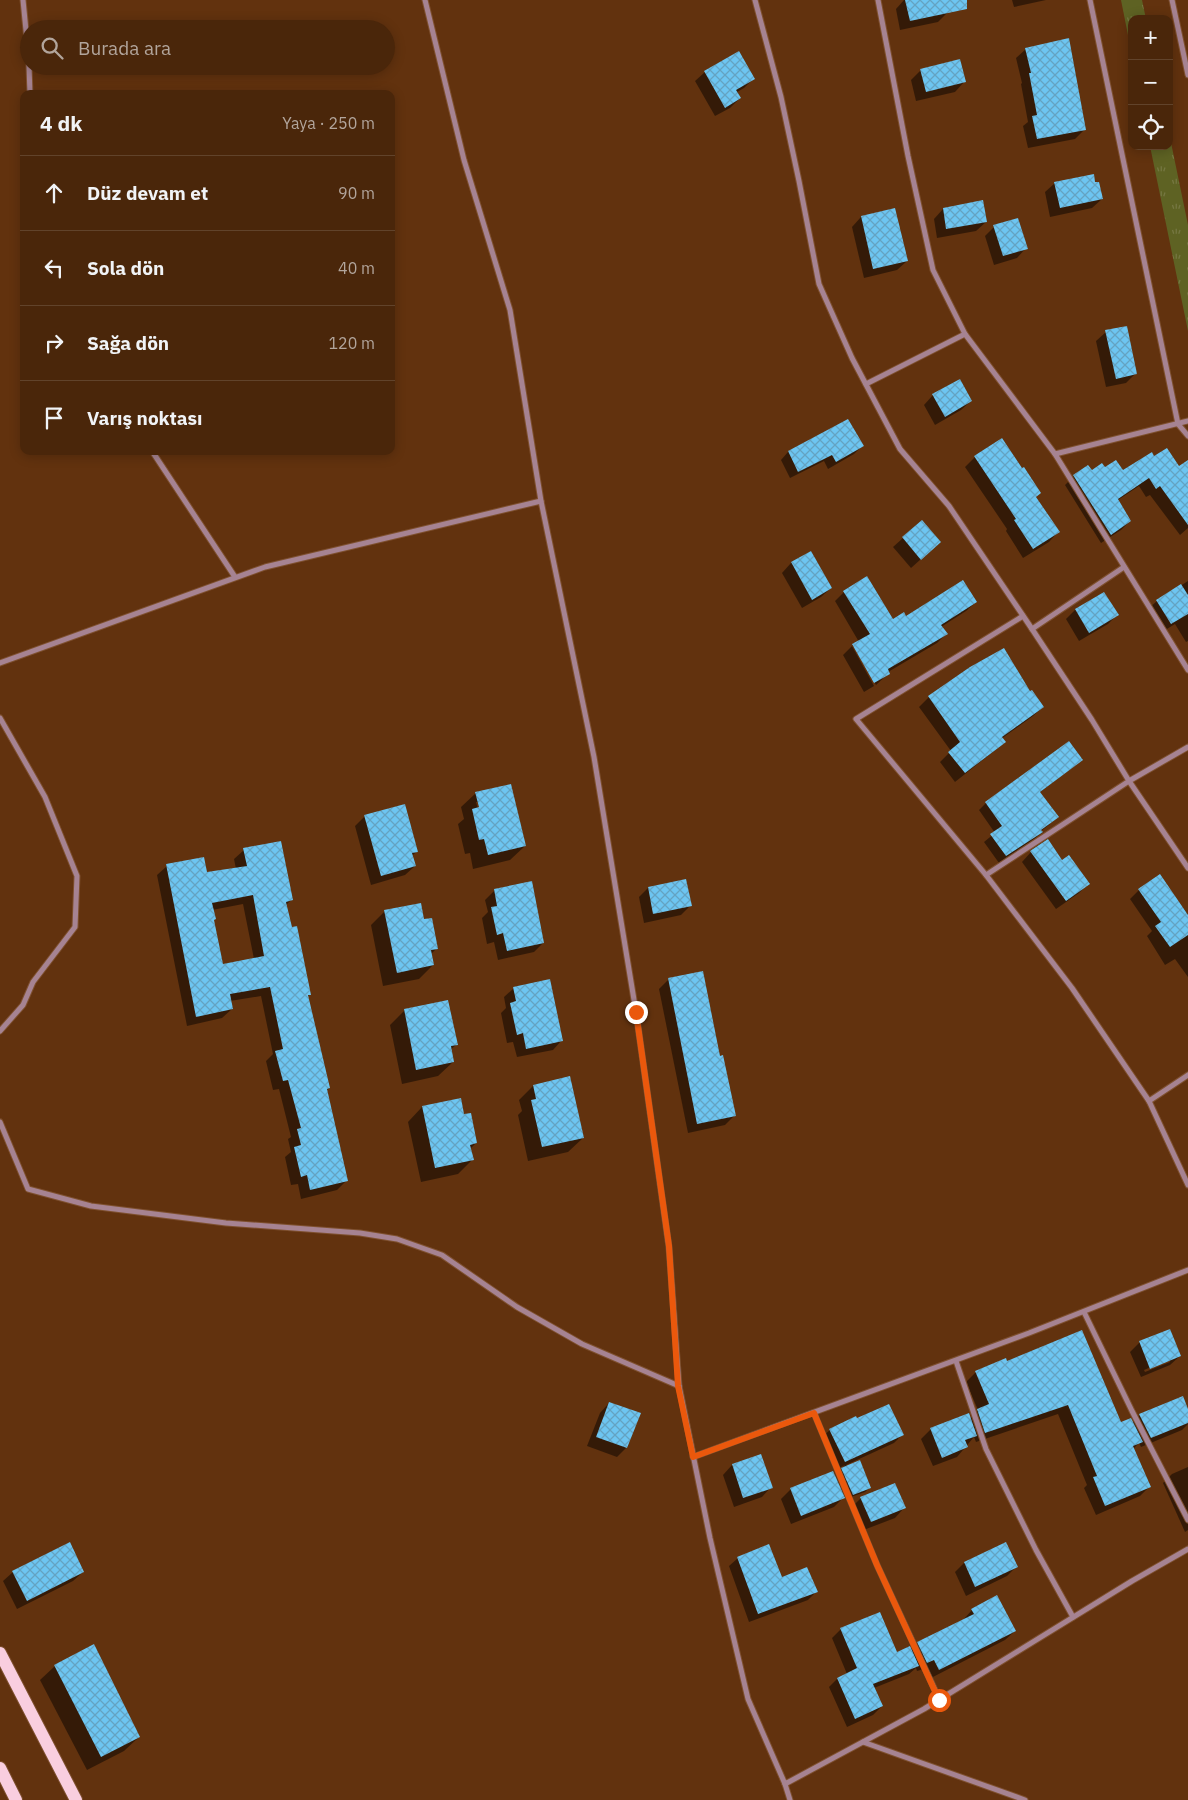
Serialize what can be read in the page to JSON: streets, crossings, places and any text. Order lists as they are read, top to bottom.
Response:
{
  "page": {
    "map_buttons": ["+", "−"],
    "search": "Burada ara",
    "heading": ["4 dk", "Yaya · 250 m"],
    "list": [
      ["Düz devam et", "90 m"],
      ["Sola dön", "40 m"],
      ["Sağa dön", "120 m"],
      "Varış noktası"
    ]
  }
}
